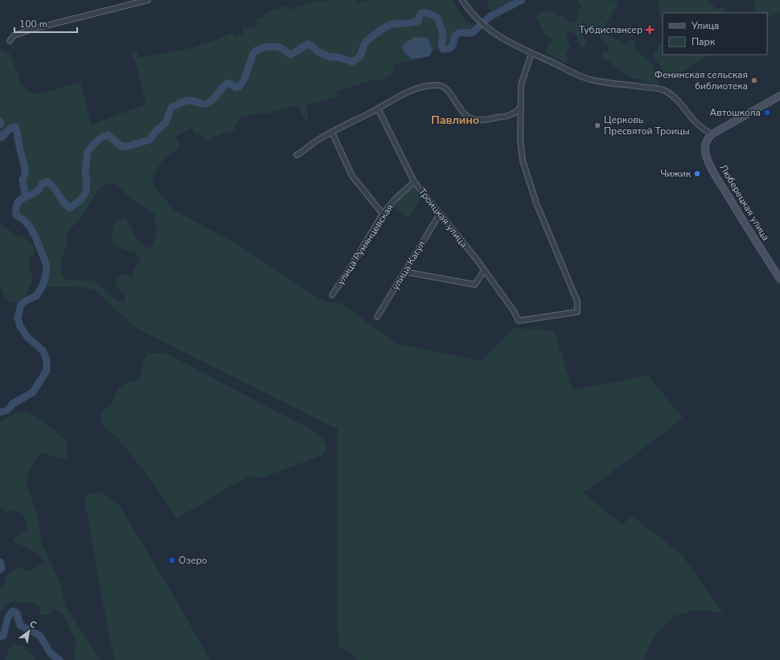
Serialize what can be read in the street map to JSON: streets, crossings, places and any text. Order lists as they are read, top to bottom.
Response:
{
  "streets": {
    "main road": ["Люберецкая улица"],
    "street": ["Троицкая улица", "улица Румянцевская", "улица Кагул"]
  },
  "crossings": [
    ["Троицкая улица", "улица Румянцевская"],
    ["Троицкая улица", "улица Кагул"]
  ],
  "districts": ["Павлино"],
  "places": {
    "health": ["Тубдиспансер"],
    "other": ["Фенинская сельская библиотека", "Церковь Пресвятой Троицы", "Чижик"],
    "transit": ["Автошкола", "Озеро"]
  },
  "legend": ["Улица", "Парк"],
  "scale_bar": "100 m",
  "north": "top right"
}
